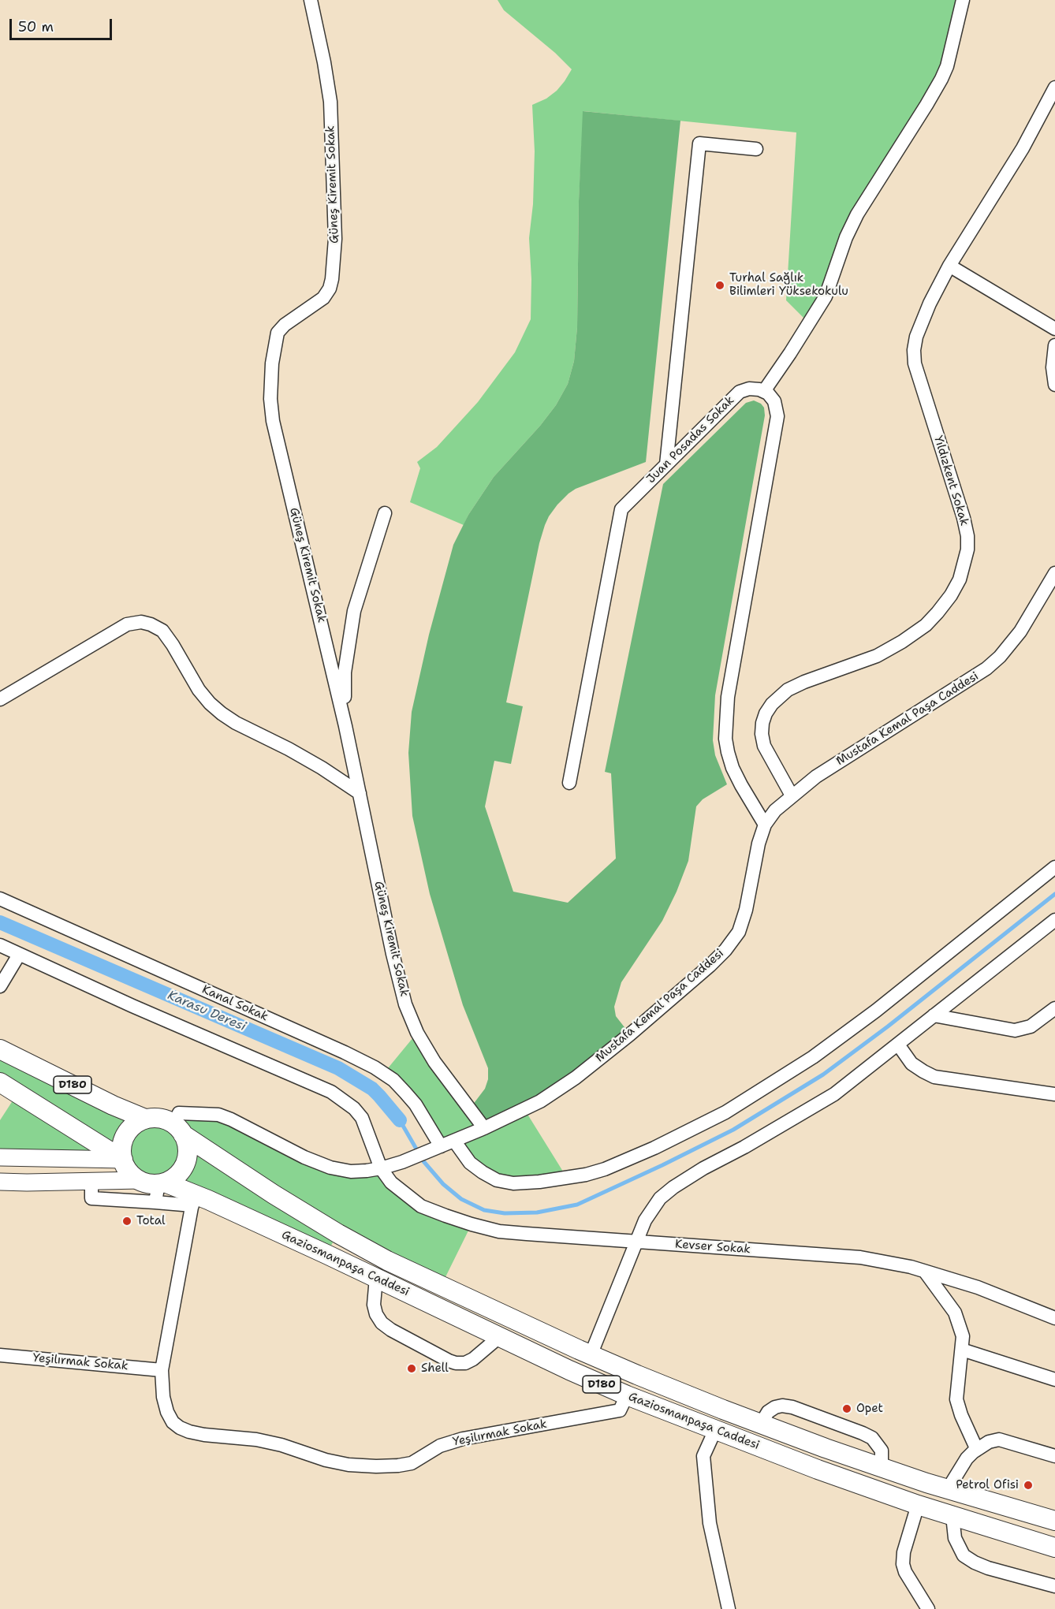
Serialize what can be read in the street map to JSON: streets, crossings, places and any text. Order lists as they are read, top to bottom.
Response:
{
  "streets": {
    "highway": ["D180", "Gaziosmanpaşa Caddesi"],
    "street": [
      "Güneş Kiremit Sokak",
      "Juan Posadas Sokak",
      "Yıldızkent Sokak",
      "Mustafa Kemal Paşa Caddesi",
      "Kanal Sokak",
      "Kevser Sokak",
      "Yeşilırmak Sokak"
    ]
  },
  "crossings": [
    ["Güneş Kiremit Sokak", "Mustafa Kemal Paşa Caddesi"],
    ["Yıldızkent Sokak", "Mustafa Kemal Paşa Caddesi"],
    ["Mustafa Kemal Paşa Caddesi", "Kanal Sokak"],
    ["Mustafa Kemal Paşa Caddesi", "D180"],
    ["Mustafa Kemal Paşa Caddesi", "Kevser Sokak"],
    ["Mustafa Kemal Paşa Caddesi", "Gaziosmanpaşa Caddesi"],
    ["D180", "Gaziosmanpaşa Caddesi"],
    ["Gaziosmanpaşa Caddesi", "Yeşilırmak Sokak"]
  ],
  "water": ["Karasu Deresi"],
  "places": [
    "Turhal Sağlık Bilimleri Yüksekokulu",
    "Total",
    "Shell",
    "Opet",
    "Petrol Ofisi"
  ],
  "scale_bar": "50 m"
}
